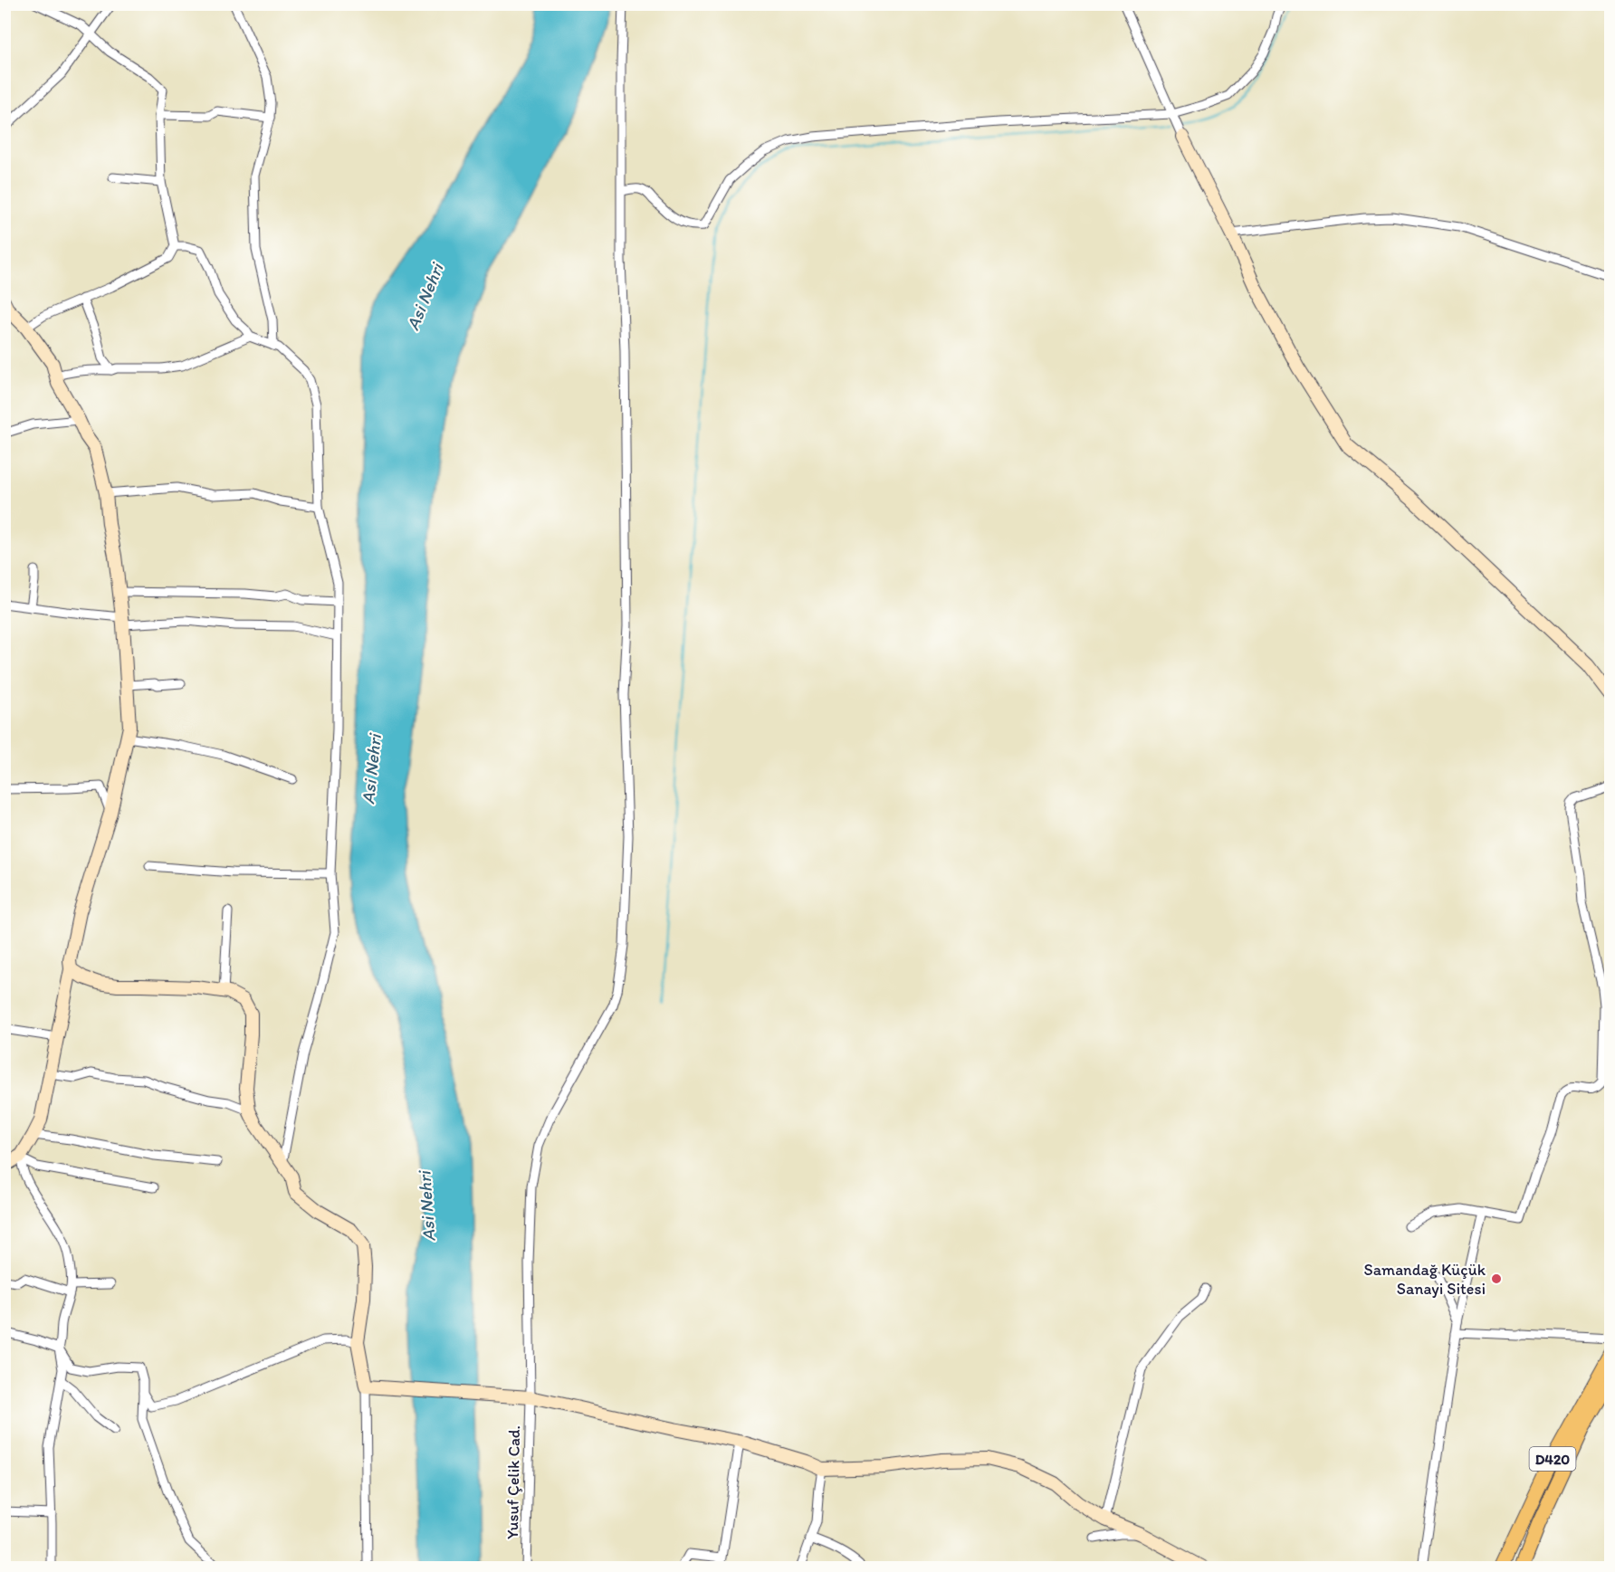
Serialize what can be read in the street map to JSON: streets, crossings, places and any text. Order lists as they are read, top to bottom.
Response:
{
  "streets": {
    "main road": ["D420"],
    "street": ["Yusuf Çelik Cad."]
  },
  "water": ["Asi Nehri"],
  "places": ["Samandağ Küçük Sanayi Sitesi"]
}
